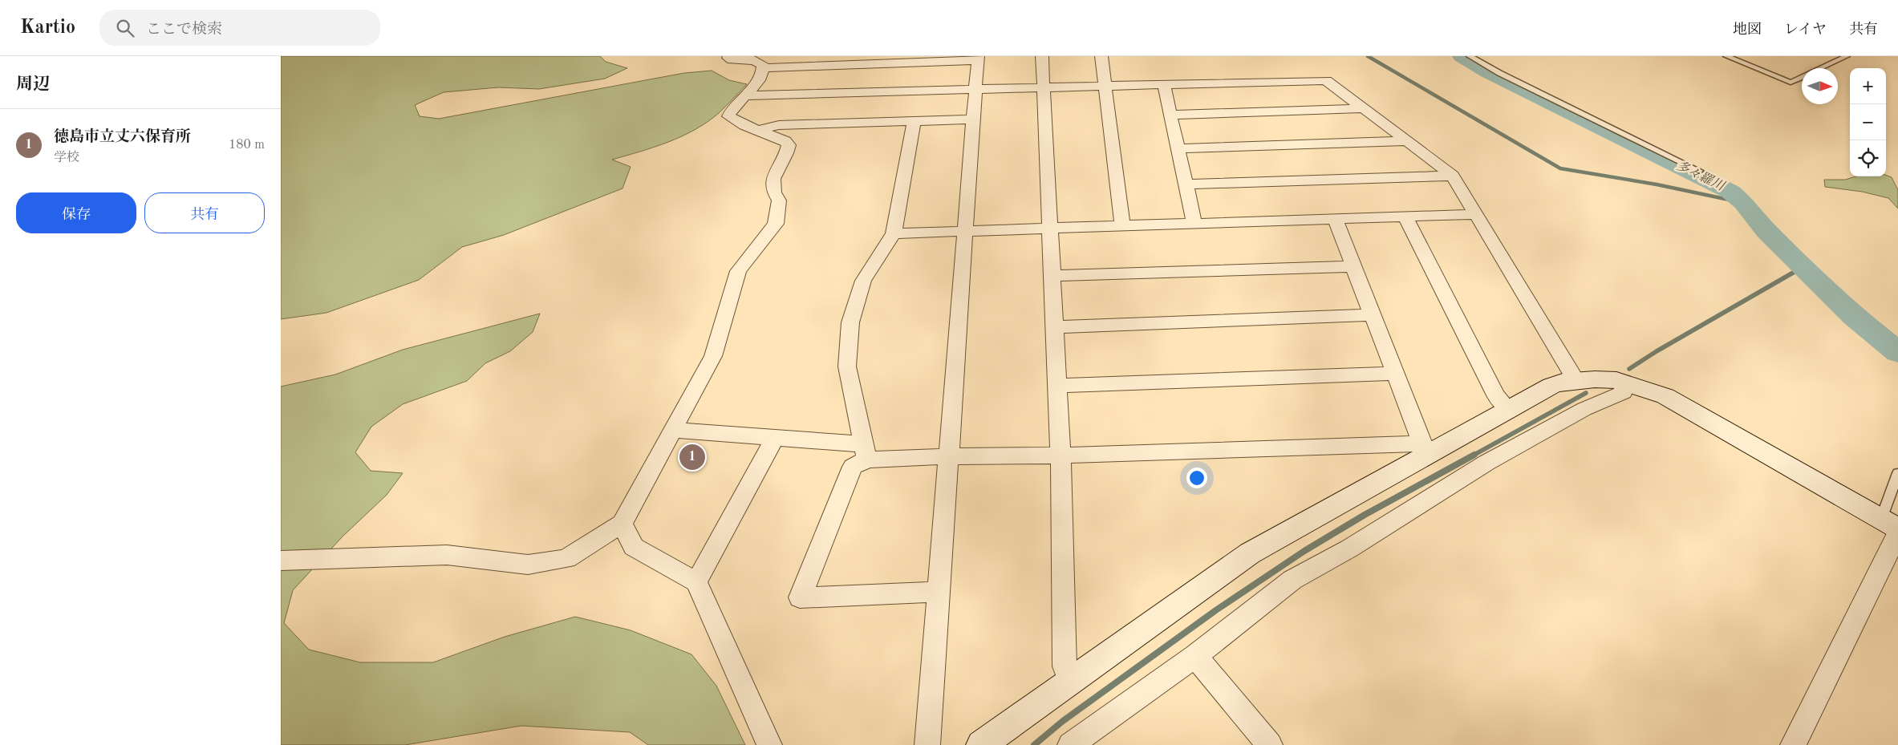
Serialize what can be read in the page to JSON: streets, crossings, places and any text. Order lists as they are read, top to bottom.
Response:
{
  "water": ["多々羅川"],
  "north": "right",
  "page": {
    "header": "Kartio",
    "search": "ここで検索",
    "nav": ["地図", "レイヤ", "共有"],
    "heading": "周辺",
    "map_buttons": ["+", "−"],
    "list": [
      {
        "mark": "1",
        "name": "徳島市立丈六保育所",
        "note": "学校",
        "value": "180 m"
      }
    ],
    "buttons": ["保存", "共有"],
    "pins": "1"
  }
}
